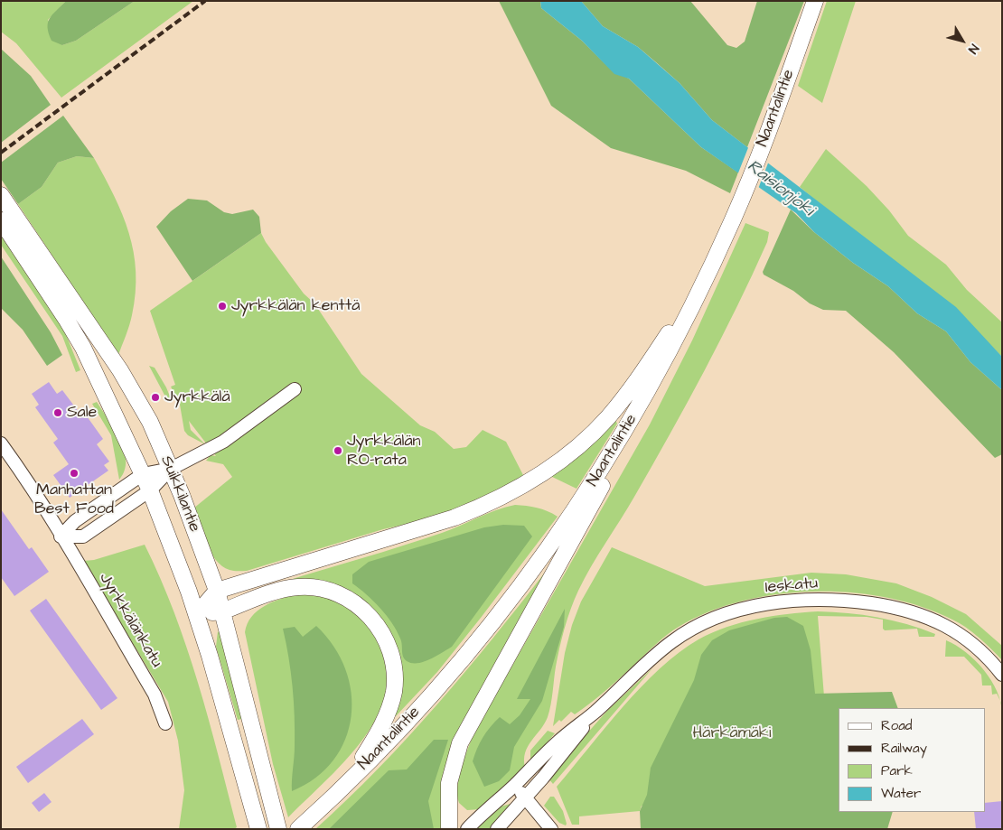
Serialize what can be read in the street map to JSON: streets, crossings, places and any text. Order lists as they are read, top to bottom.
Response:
{
  "streets": {
    "main road": ["Naantalintie", "Suikkilantie"],
    "street": ["Ieskatu", "Jyrkkälänkatu"]
  },
  "water": ["Raisionjoki"],
  "parks": ["Härkämäki"],
  "places": [
    "Jyrkkälän kenttä",
    "Jyrkkälä",
    "Sale",
    "Jyrkkälän RO-rata",
    "Manhattan Best Food"
  ],
  "legend": [
    "Road",
    "Railway",
    "Park",
    "Water"
  ],
  "north": "bottom right"
}
